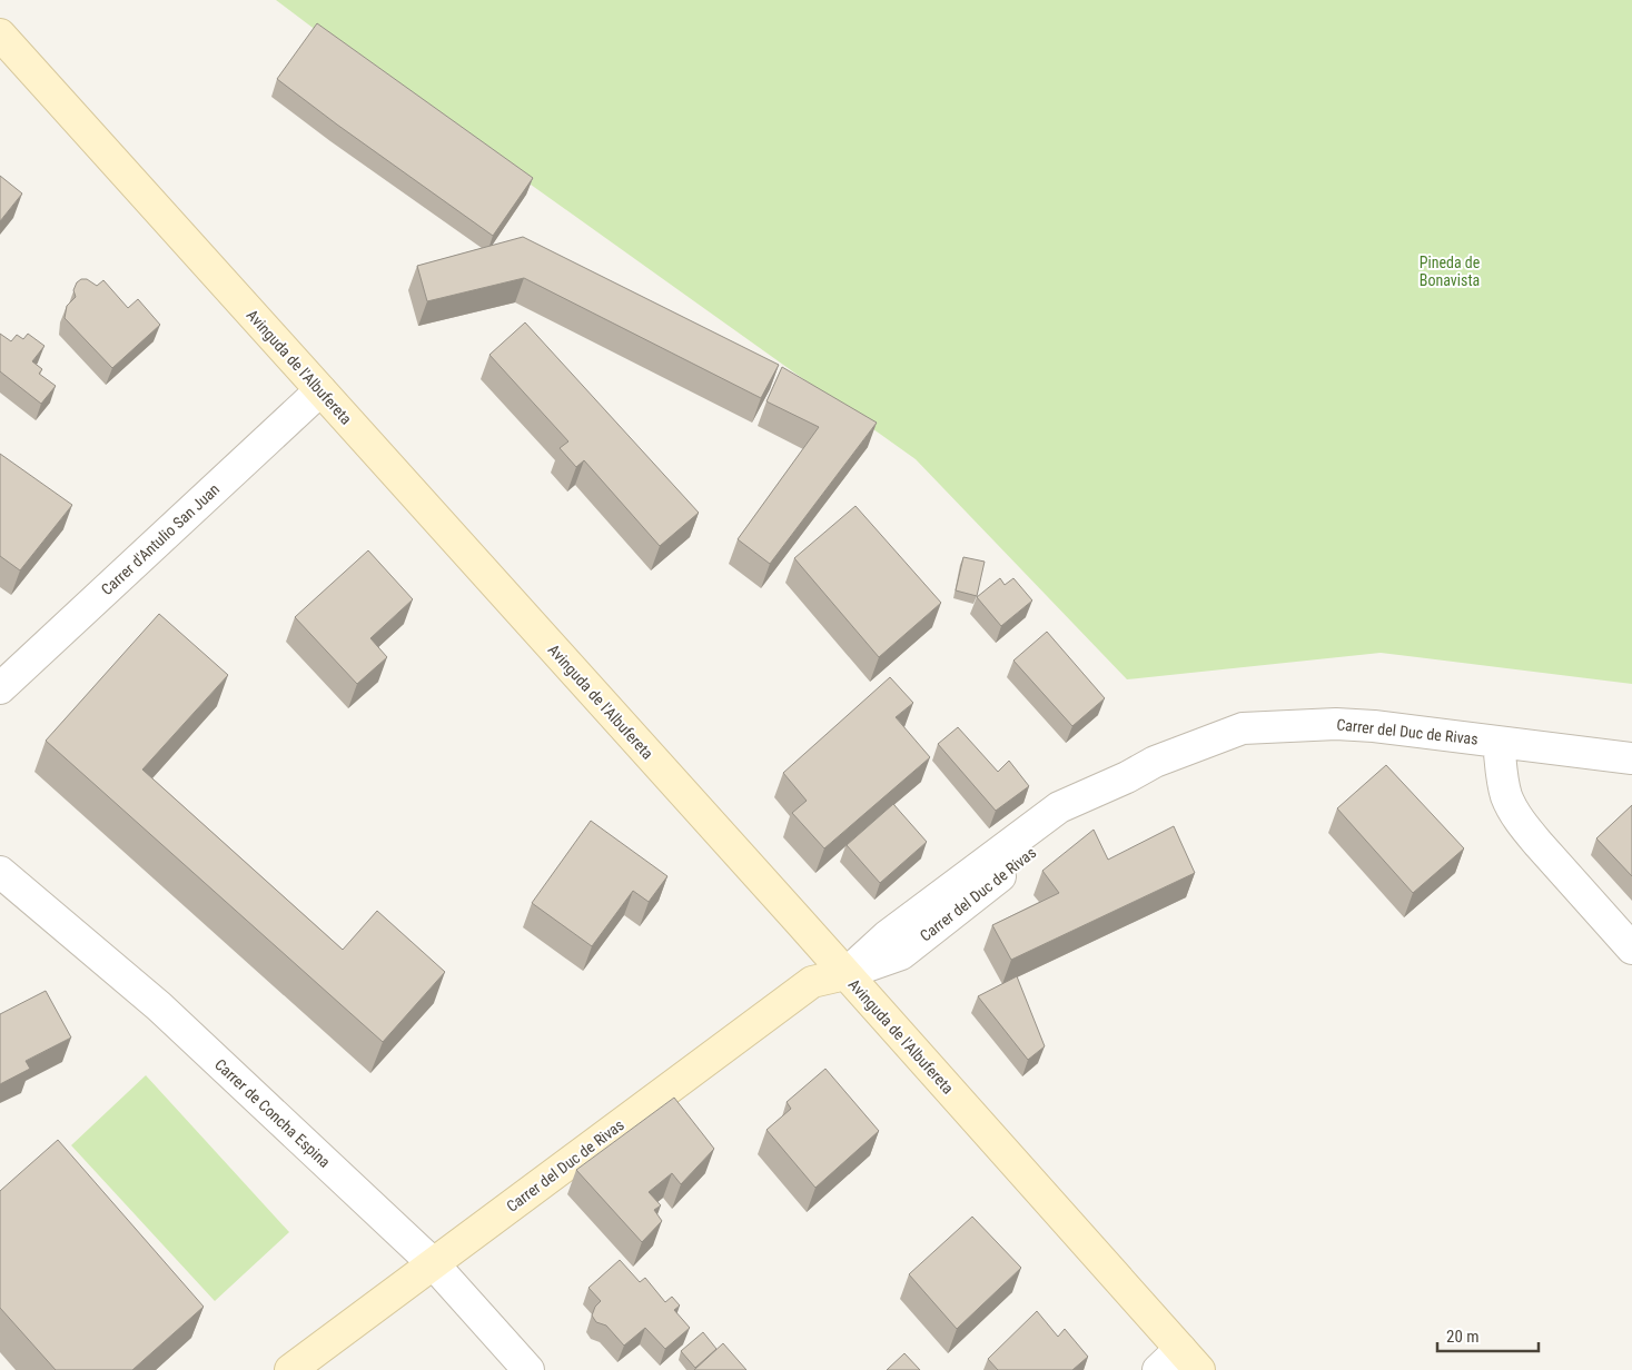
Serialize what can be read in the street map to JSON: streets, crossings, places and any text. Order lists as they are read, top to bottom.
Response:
{
  "streets": {
    "main road": ["Avinguda de l'Albufereta", "Carrer del Duc de Rivas"],
    "street": ["Carrer d'Antulio San Juan", "Carrer de Concha Espina"]
  },
  "crossings": [
    ["Avinguda de l'Albufereta", "Carrer d'Antulio San Juan"],
    ["Avinguda de l'Albufereta", "Carrer del Duc de Rivas"],
    ["Carrer del Duc de Rivas", "Carrer de Concha Espina"]
  ],
  "parks": ["Pineda de Bonavista"],
  "scale_bar": "20 m"
}
